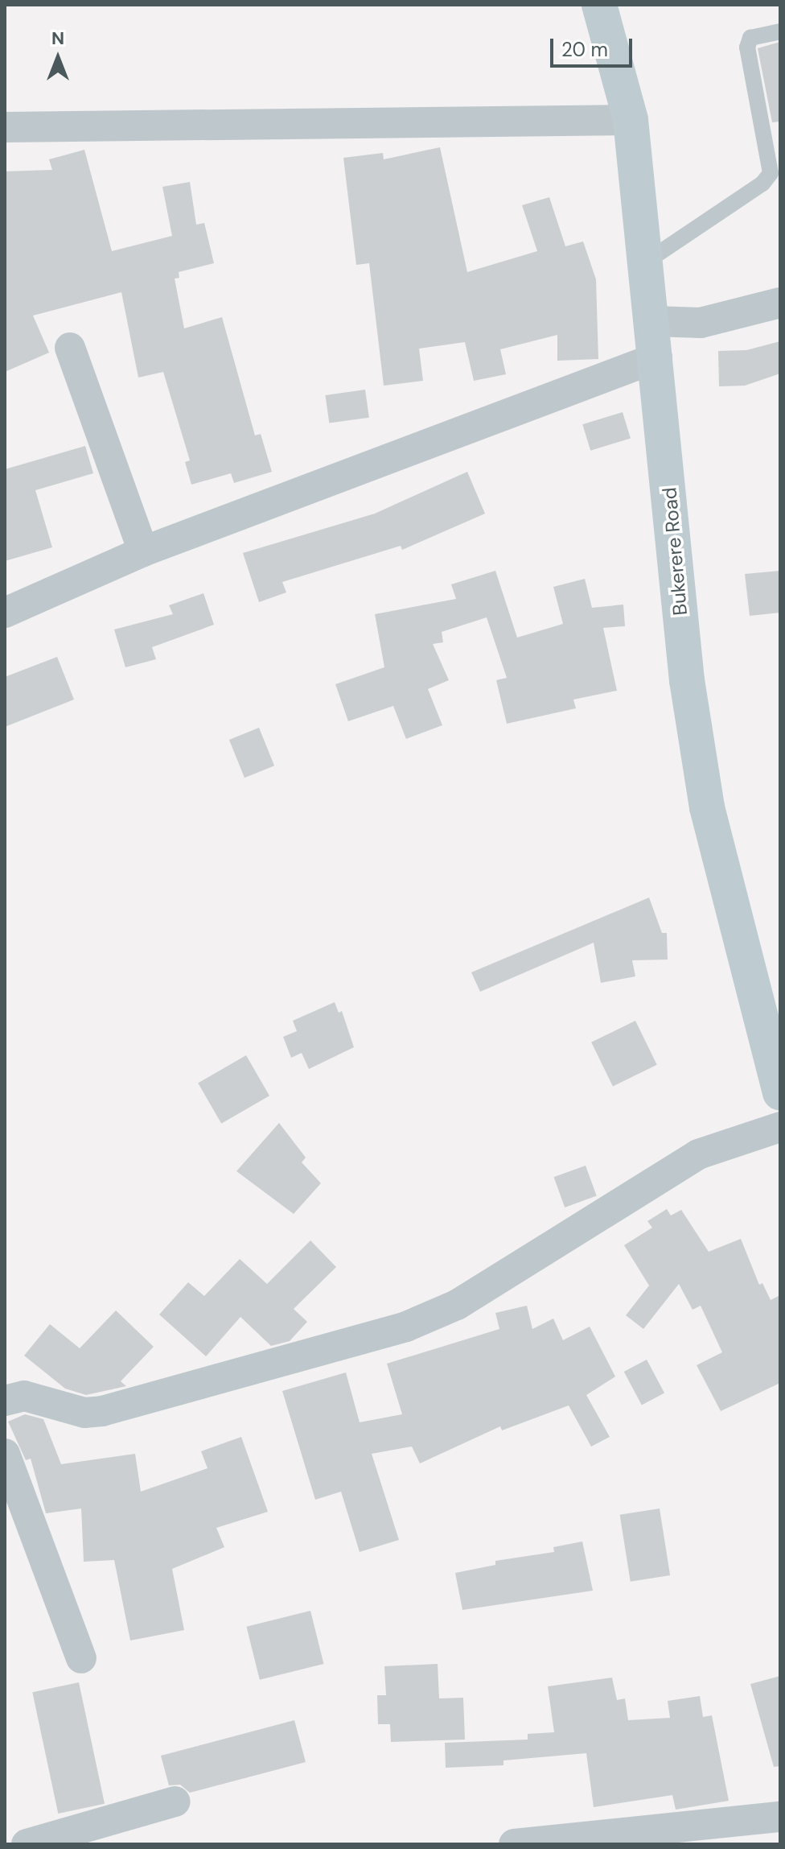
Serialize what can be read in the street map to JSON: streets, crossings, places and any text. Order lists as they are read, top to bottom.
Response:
{
  "streets": {
    "main road": ["Bukerere Road"]
  },
  "scale_bar": "20 m",
  "north": "top"
}
